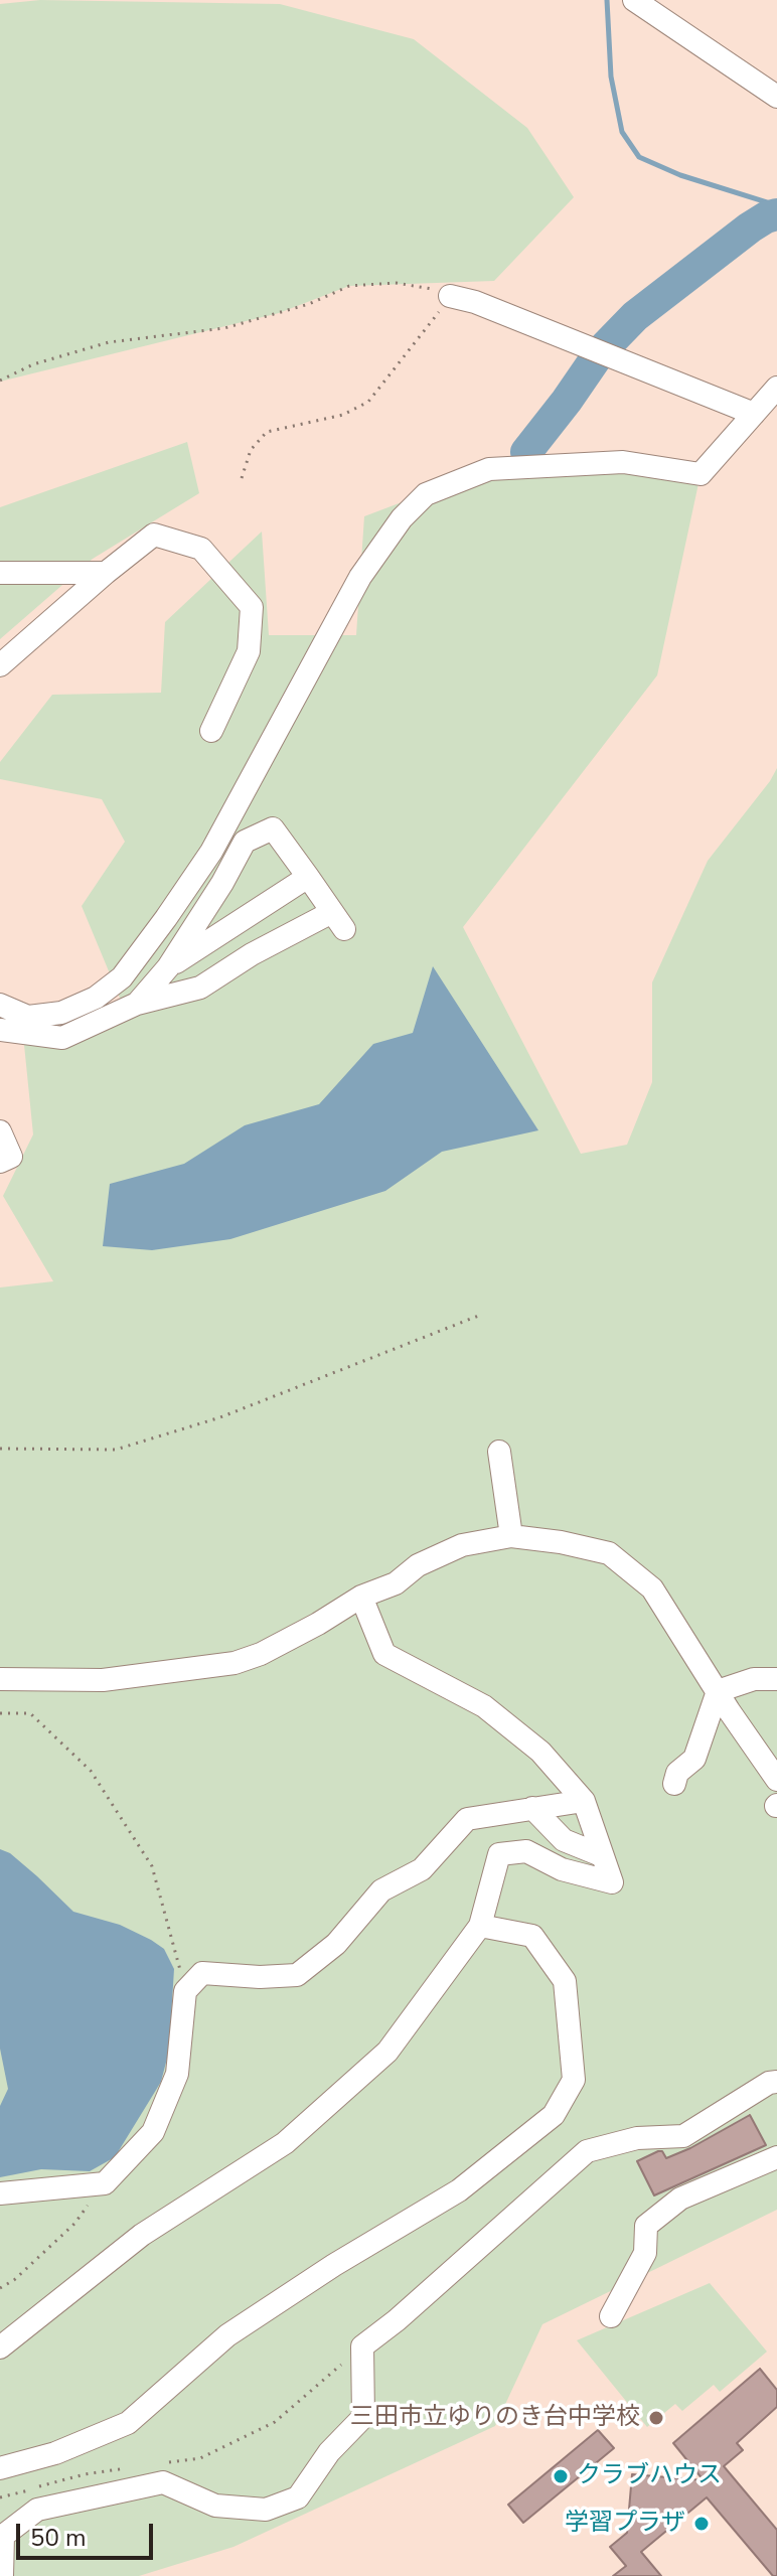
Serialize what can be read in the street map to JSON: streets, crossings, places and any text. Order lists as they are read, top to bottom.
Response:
{
  "places": ["三田市立ゆりのき台中学校", "クラブハウス", "学習プラザ"],
  "scale_bar": "50 m"
}
